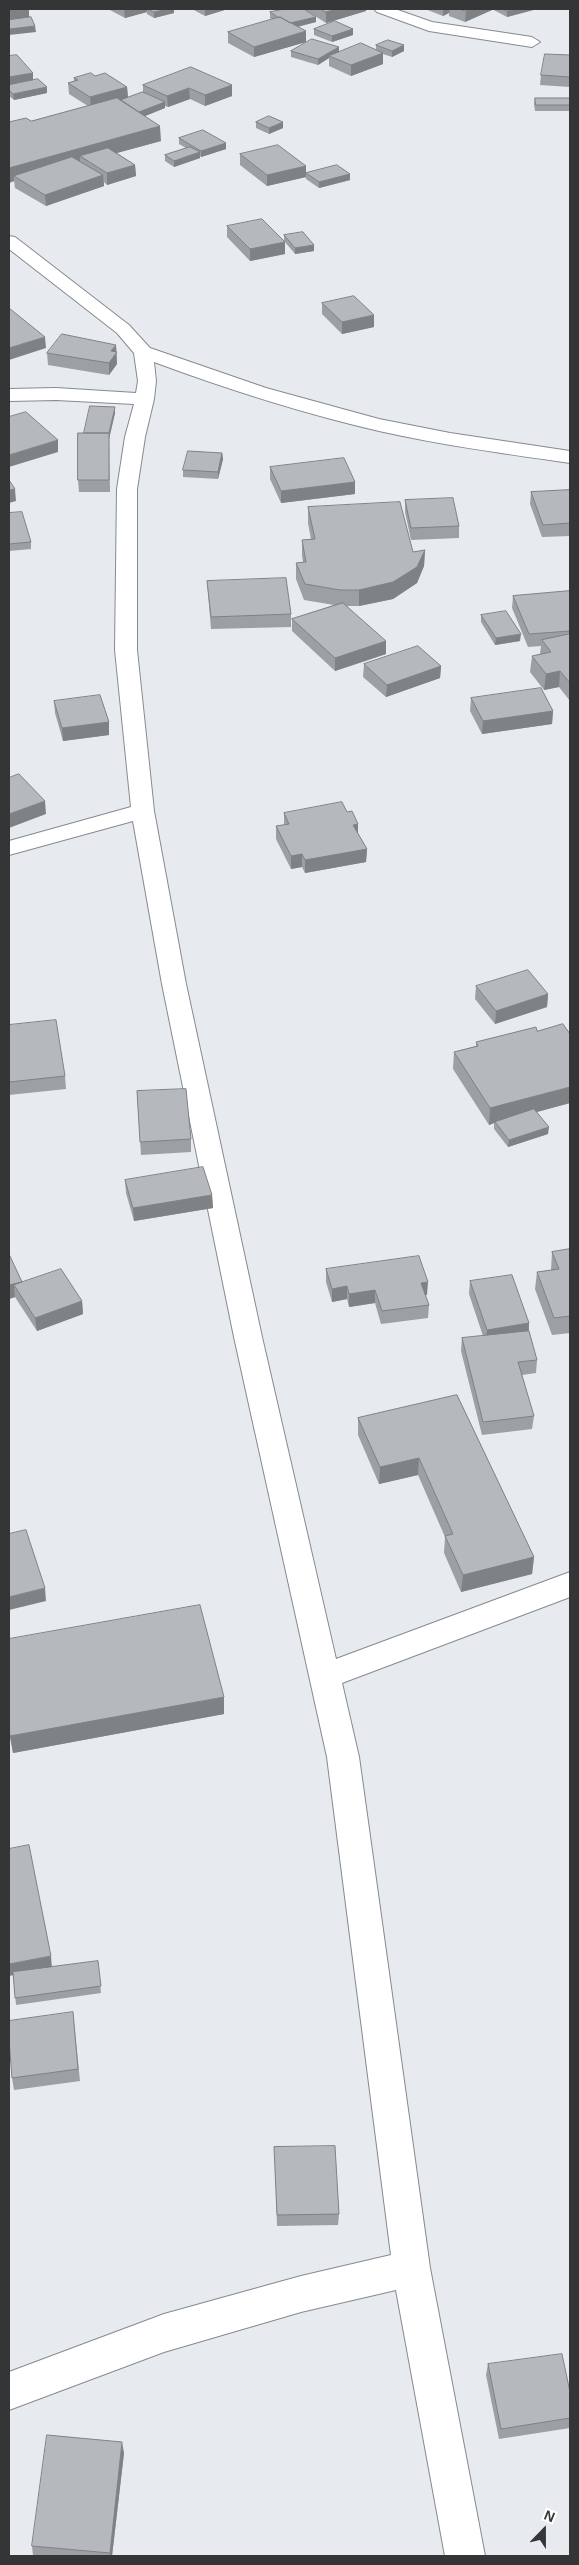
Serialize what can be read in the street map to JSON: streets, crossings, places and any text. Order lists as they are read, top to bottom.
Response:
{
  "north": "top"
}
